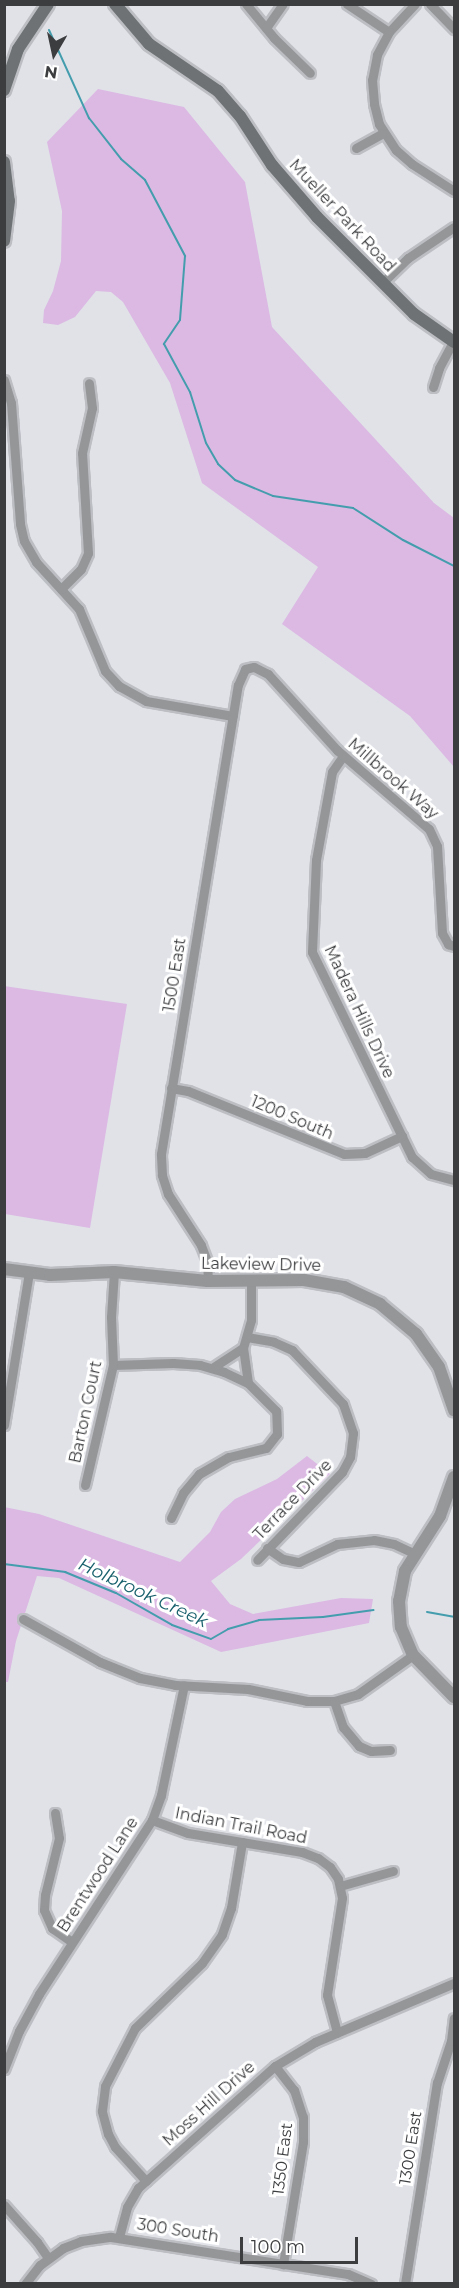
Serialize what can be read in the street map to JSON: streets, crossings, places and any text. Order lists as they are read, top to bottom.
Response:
{
  "streets": {
    "main road": ["Mueller Park Road"],
    "street": [
      "Millbrook Way",
      "1500 East",
      "Madera Hills Drive",
      "1200 South",
      "Lakeview Drive",
      "Barton Court",
      "Terrace Drive",
      "Indian Trail Road",
      "Brentwood Lane",
      "Moss Hill Drive",
      "1300 East",
      "1350 East",
      "300 South"
    ]
  },
  "crossings": [
    ["Millbrook Way", "1500 East"],
    ["Millbrook Way", "Madera Hills Drive"],
    ["1500 East", "1200 South"],
    ["1500 East", "Lakeview Drive"],
    ["Madera Hills Drive", "1200 South"],
    ["Lakeview Drive", "Barton Court"],
    ["Indian Trail Road", "Brentwood Lane"],
    ["Moss Hill Drive", "1350 East"],
    ["Moss Hill Drive", "300 South"],
    ["1350 East", "300 South"]
  ],
  "water": ["Holbrook Creek"],
  "scale_bar": "100 m",
  "north": "bottom"
}
